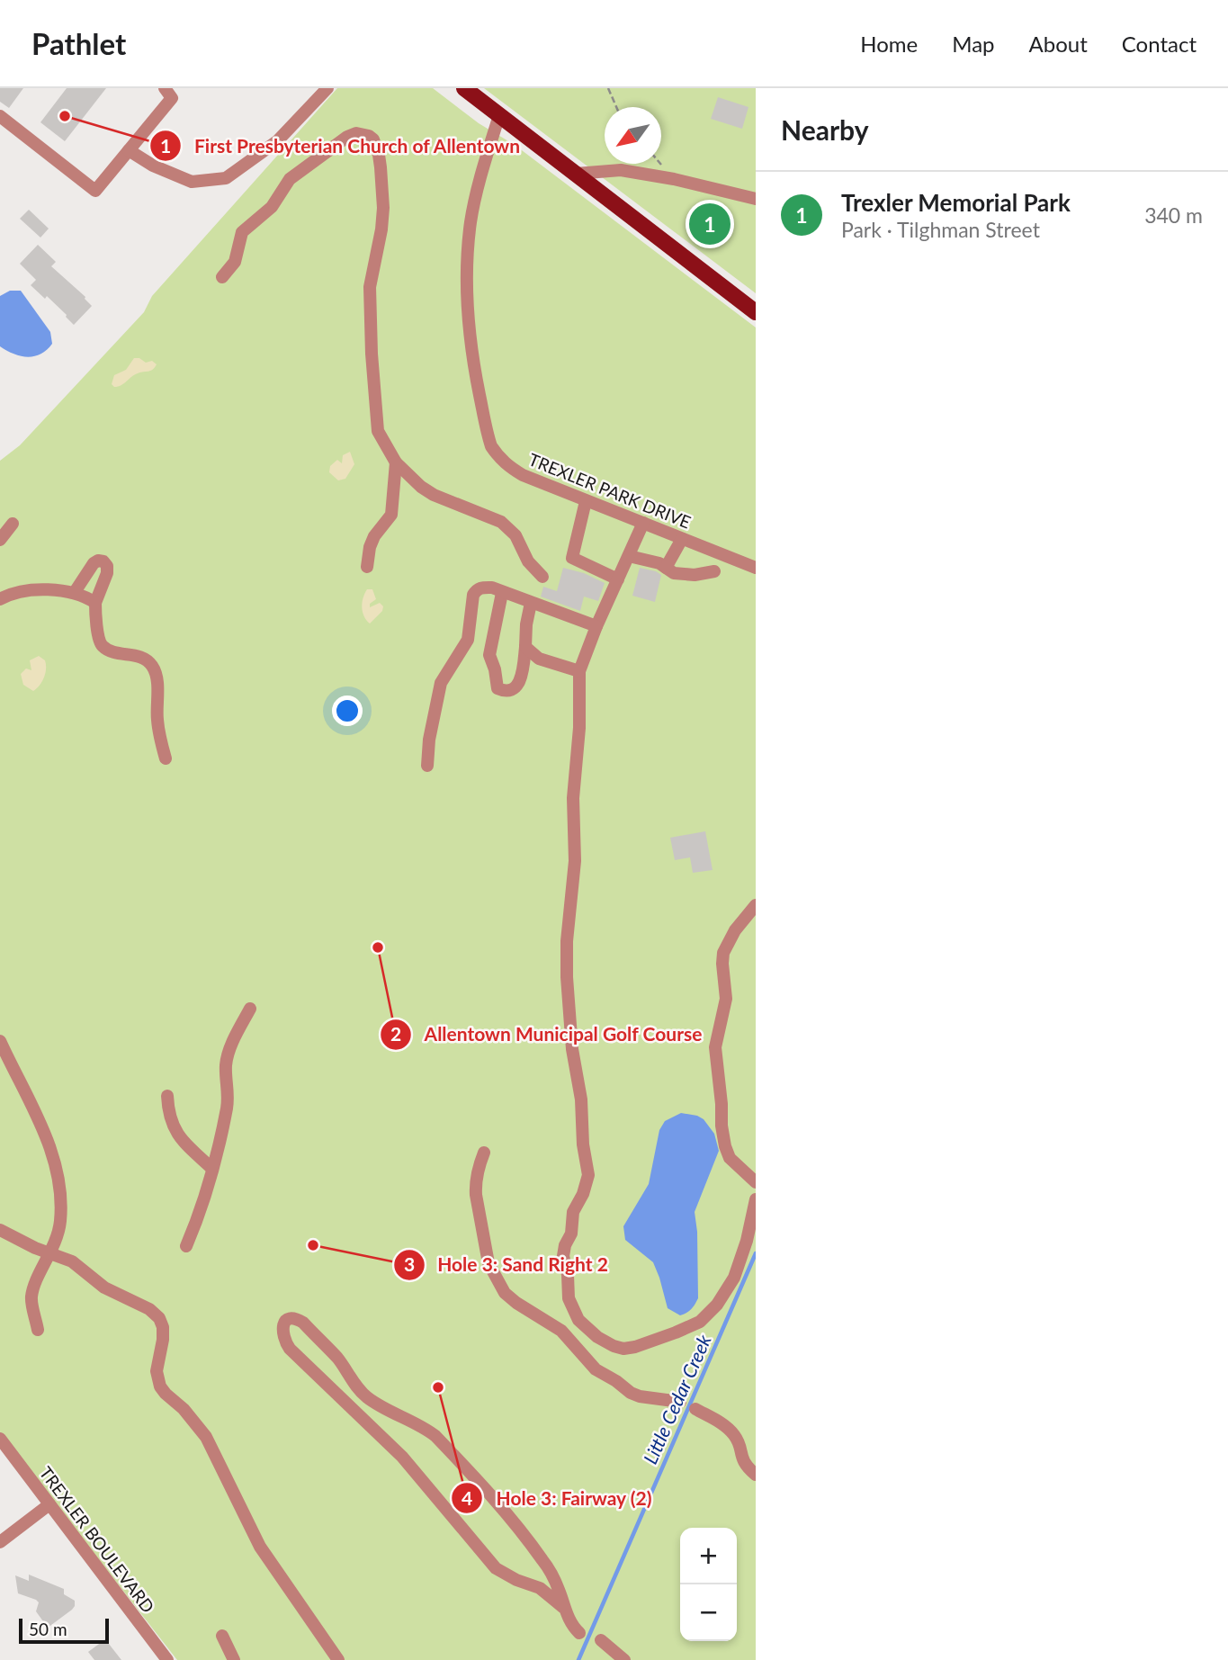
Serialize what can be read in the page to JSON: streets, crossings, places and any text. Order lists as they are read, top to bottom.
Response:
{
  "streets": {
    "street": ["TREXLER PARK DRIVE", "TREXLER BOULEVARD"]
  },
  "water": ["Little Cedar Creek"],
  "places": [
    "First Presbyterian Church of Allentown",
    "Allentown Municipal Golf Course",
    "Hole 3: Sand Right 2",
    "Hole 3: Fairway (2)"
  ],
  "scale_bar": "50 m",
  "north": "bottom left",
  "page": {
    "header": "Pathlet",
    "nav": [
      "Home",
      "Map",
      "About",
      "Contact"
    ],
    "heading": "Nearby",
    "list": [
      {
        "mark": "1",
        "name": "Trexler Memorial Park",
        "note": "Park · Tilghman Street",
        "value": "340 m"
      }
    ],
    "pins": "1",
    "map_buttons": ["+", "−"],
    "scale": "50 m"
  }
}
